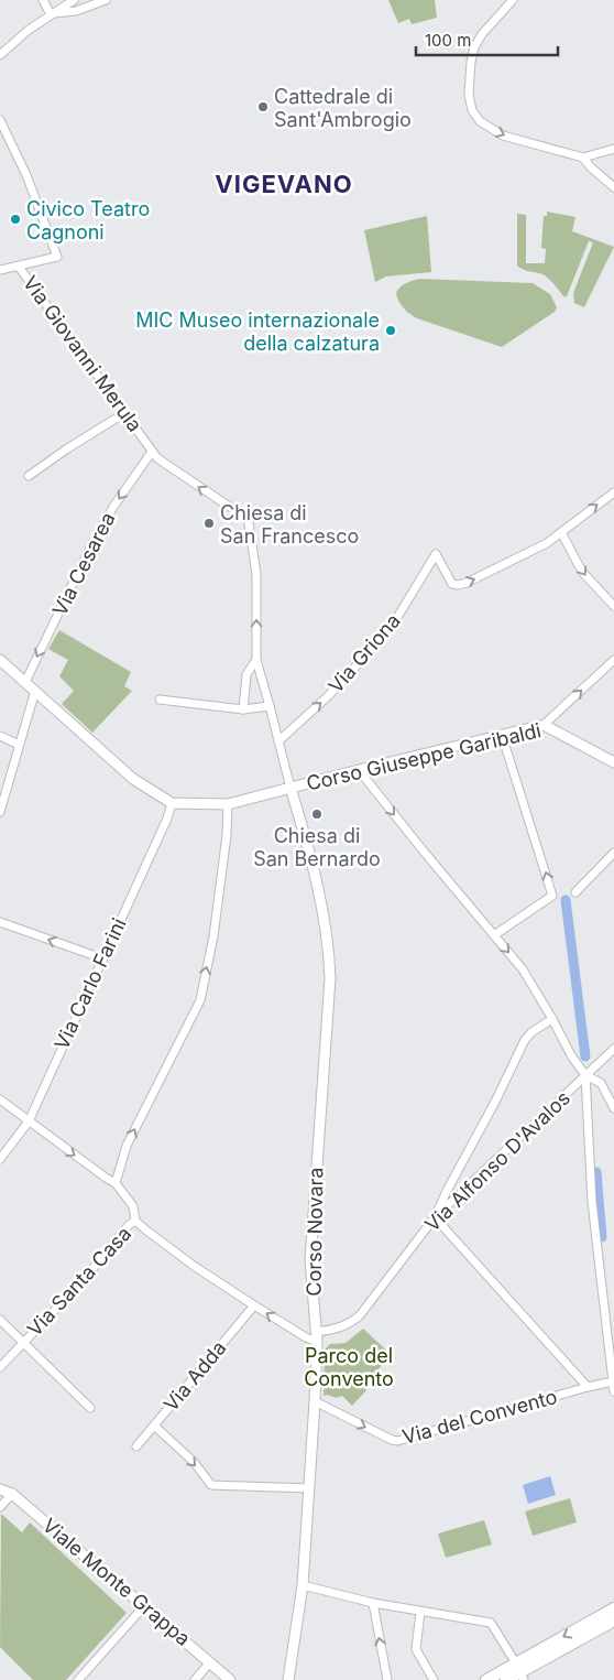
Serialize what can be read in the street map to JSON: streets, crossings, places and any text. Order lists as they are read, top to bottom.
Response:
{
  "streets": {
    "street": [
      "Via Giovanni Merula",
      "Via Cesarea",
      "Via Griona",
      "Corso Giuseppe Garibaldi",
      "Via Carlo Farini",
      "Via Alfonso D'Avalos",
      "Corso Novara",
      "Via Santa Casa",
      "Via Adda",
      "Via del Convento",
      "Viale Monte Grappa"
    ]
  },
  "crossings": [
    ["Via Giovanni Merula", "Via Cesarea"],
    ["Corso Giuseppe Garibaldi", "Via Carlo Farini"],
    ["Corso Giuseppe Garibaldi", "Corso Novara"],
    ["Via Alfonso D'Avalos", "Corso Novara"],
    ["Corso Novara", "Via del Convento"]
  ],
  "one_way": [
    "Via Giovanni Merula",
    "Via Cesarea",
    "Via Griona",
    "Via del Convento"
  ],
  "districts": ["VIGEVANO"],
  "parks": ["Parco del Convento"],
  "places": [
    "Cattedrale di Sant'Ambrogio",
    "Civico Teatro Cagnoni",
    "MIC Museo internazionale della calzatura",
    "Chiesa di San Francesco",
    "Chiesa di San Bernardo"
  ],
  "scale_bar": "100 m"
}
